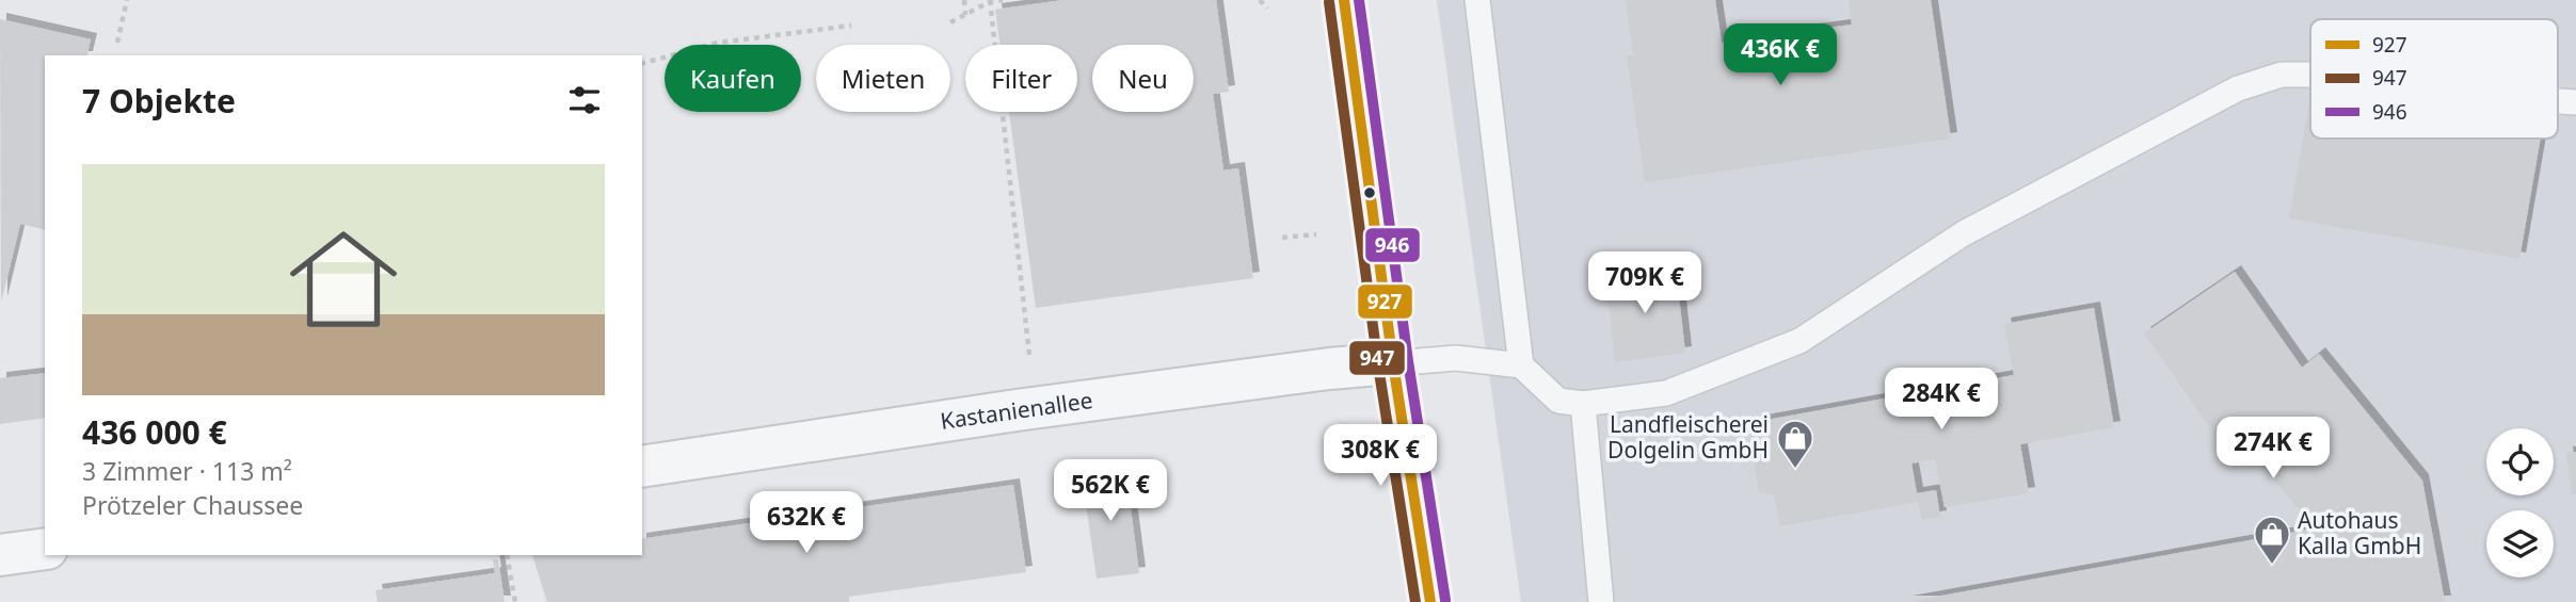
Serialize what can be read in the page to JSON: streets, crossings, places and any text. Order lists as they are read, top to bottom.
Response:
{
  "streets": {
    "street": ["Kastanienallee"]
  },
  "places": {
    "shop": ["Landfleischerei Dolgelin GmbH", "Autohaus Kalla GmbH"]
  },
  "lines": ["transit line 927", "transit line 946", "transit line 947"],
  "legend": ["927", "947", "946"],
  "page": {
    "price": [
      "436K €",
      "709K €",
      "284K €",
      "274K €",
      "308K €",
      "562K €",
      "632K €"
    ],
    "chip": [
      "Kaufen",
      "Mieten",
      "Filter",
      "Neu"
    ],
    "heading": "7 Objekte",
    "list": [
      {
        "name": "436 000 €",
        "note": "3 Zimmer · 113 m² · Prötzeler Chaussee"
      }
    ]
  }
}
